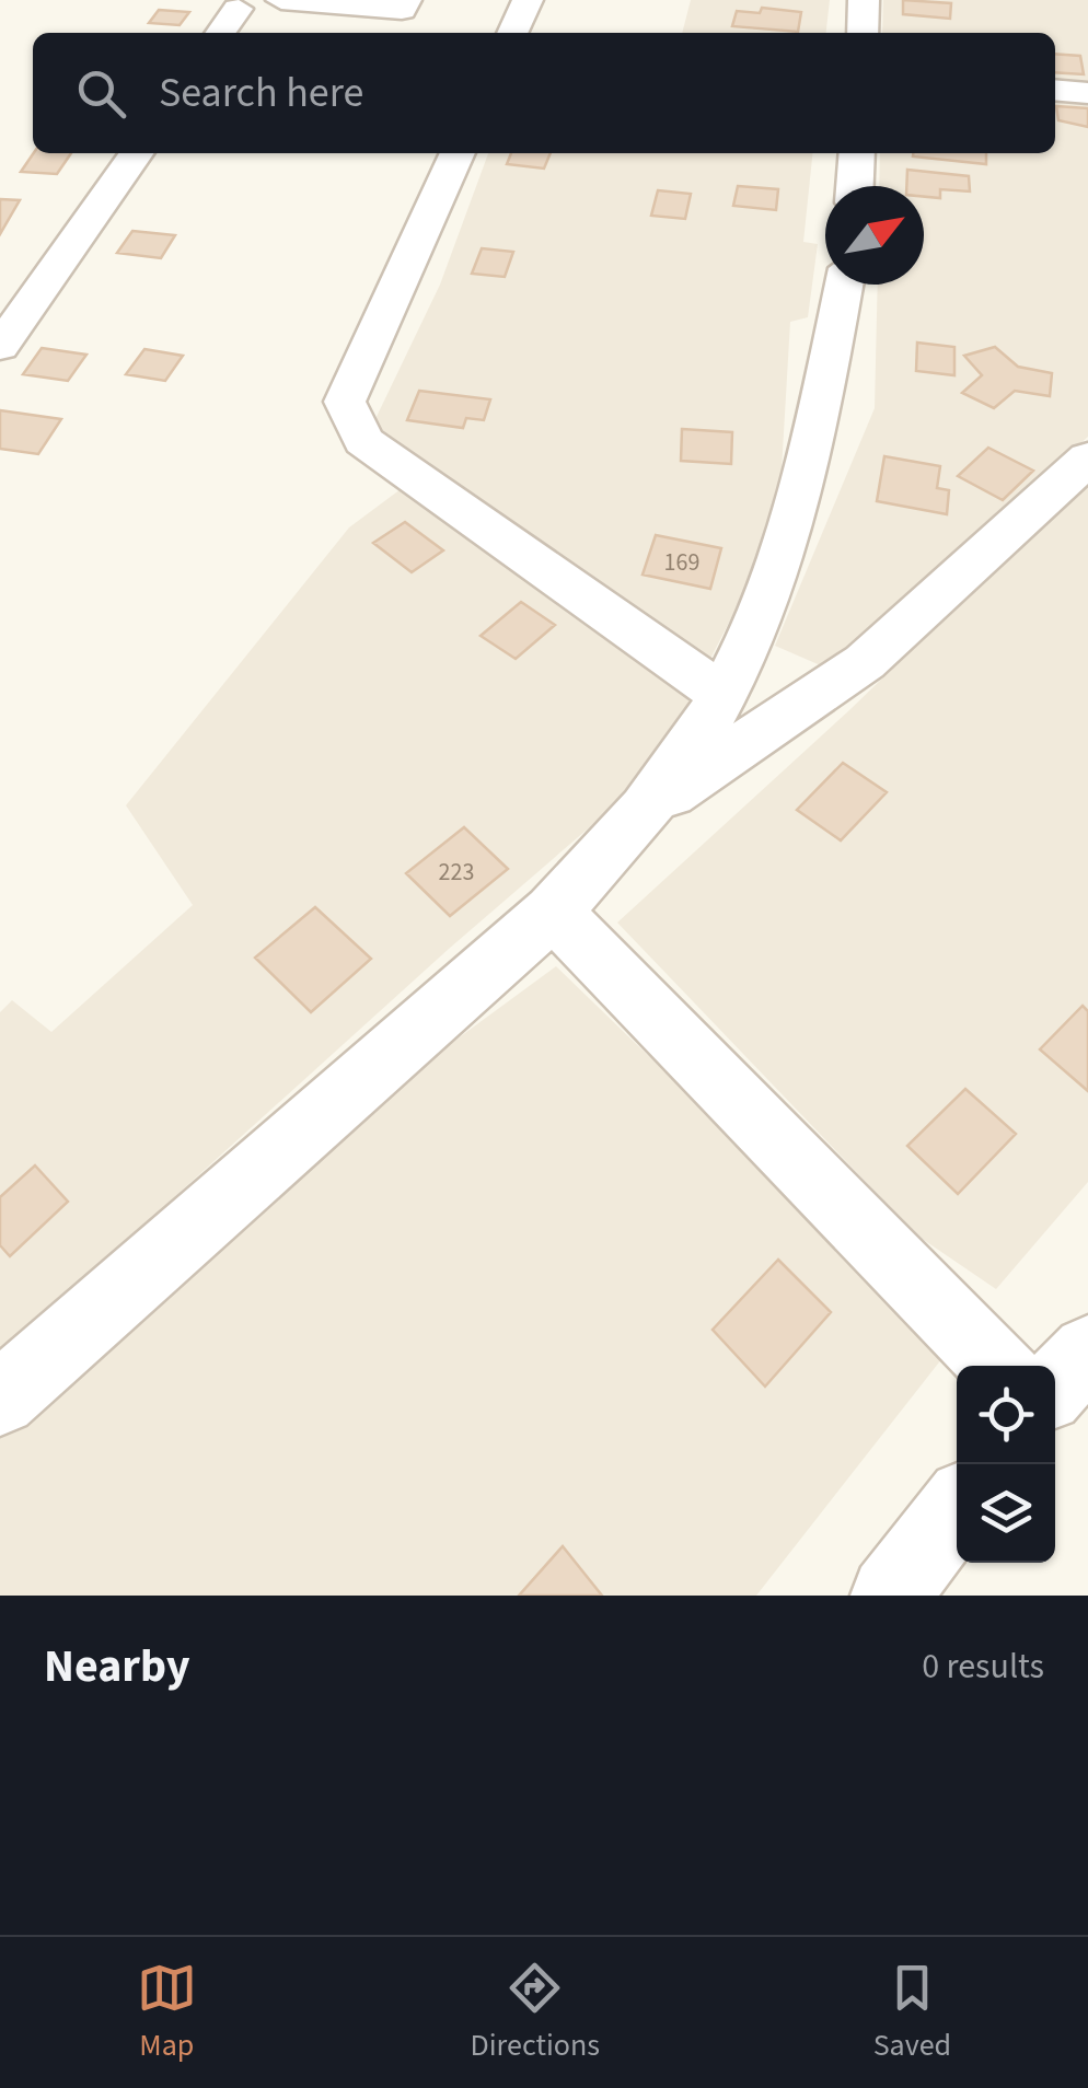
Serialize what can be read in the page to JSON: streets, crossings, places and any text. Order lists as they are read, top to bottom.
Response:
{
  "house_numbers": ["169", "223"],
  "north": "top right",
  "page": {
    "search": "Search here",
    "heading": ["Nearby", "0 results"],
    "nav": ["Map", "Directions", "Saved"]
  }
}
